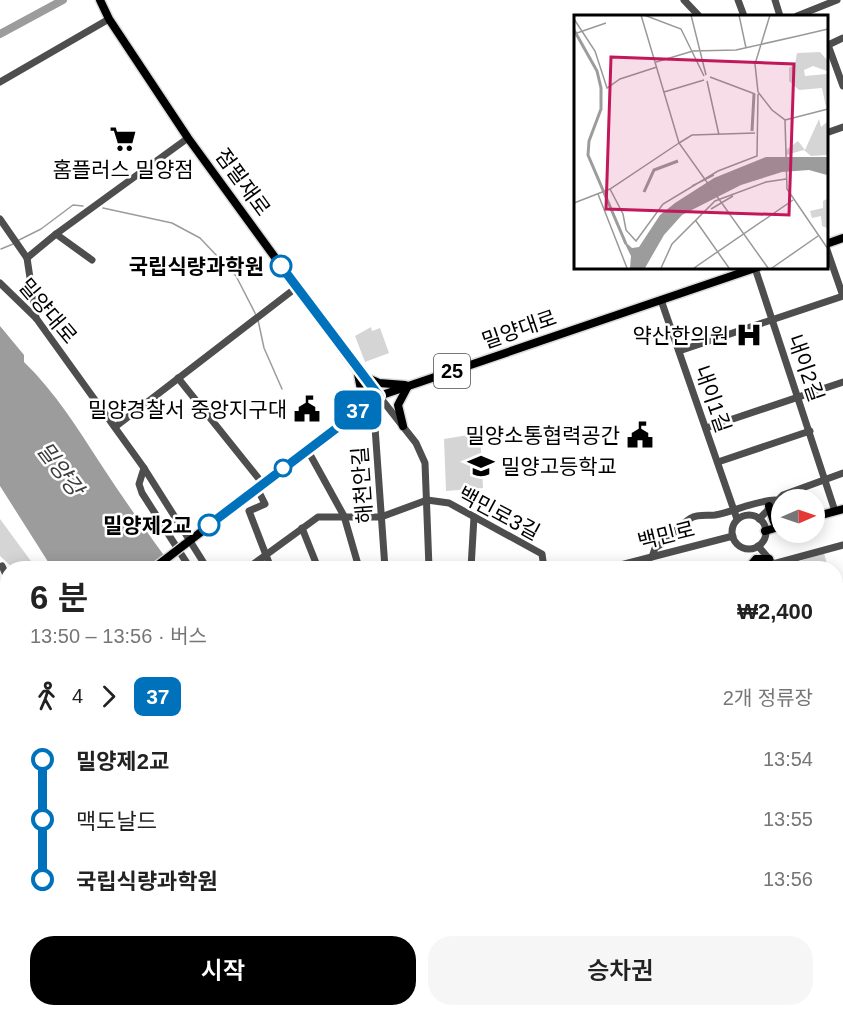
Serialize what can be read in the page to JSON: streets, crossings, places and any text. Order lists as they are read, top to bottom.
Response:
{
  "streets": {
    "main road": ["점필재로", "밀양대로", "25"],
    "street": [
      "내이2길",
      "내이1길",
      "해천안길",
      "백민로3길",
      "백민로"
    ]
  },
  "crossings": [
    ["점필재로", "밀양대로"],
    ["점필재로", "해천안길"],
    ["밀양대로", "내이2길"],
    ["밀양대로", "내이1길"],
    ["밀양대로", "해천안길"],
    ["내이1길", "백민로"]
  ],
  "water": ["밀양강"],
  "places": {
    "supermarket": ["홈플러스 밀양점"],
    "other": ["국립식량과학원", "밀양제2교"],
    "hospital": ["약산한의원"],
    "public building": ["밀양경찰서 중앙지구대", "밀양소통협력공간"],
    "school or university": ["밀양고등학교"]
  },
  "lines": ["bus line 37"],
  "north": "right",
  "page": {
    "on_map": "37",
    "heading": ["6 분", "13:50 – 13:56 · 버스", "₩2,400"],
    "legs": ["4", "37", "2개 정류장"],
    "list": [
      {
        "name": "밀양제2교",
        "value": "13:54"
      },
      {
        "name": "맥도날드",
        "value": "13:55"
      },
      {
        "name": "국립식량과학원",
        "value": "13:56"
      }
    ],
    "buttons": ["시작", "승차권"]
  }
}
